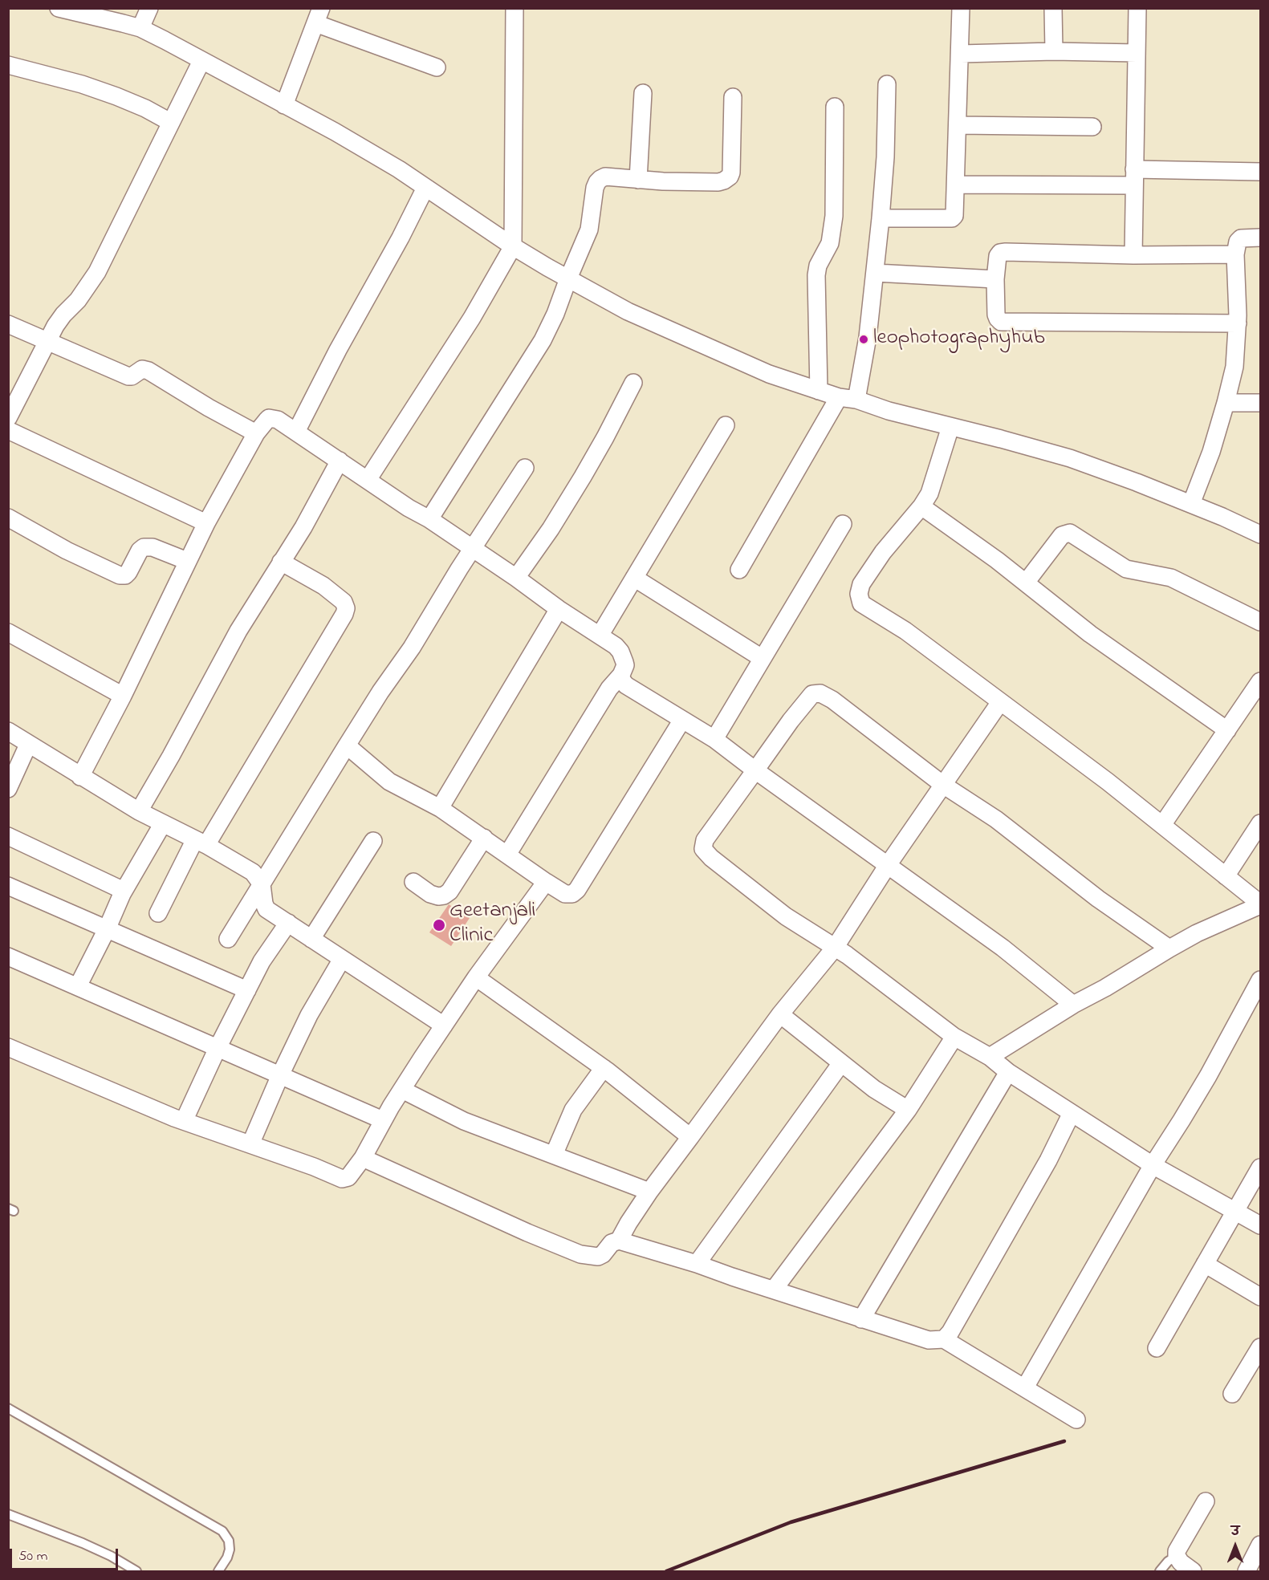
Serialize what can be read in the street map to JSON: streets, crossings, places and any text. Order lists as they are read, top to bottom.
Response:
{
  "places": ["leophotographyhub", "Geetanjali Clinic"],
  "scale_bar": "50 m",
  "north": "top"
}
